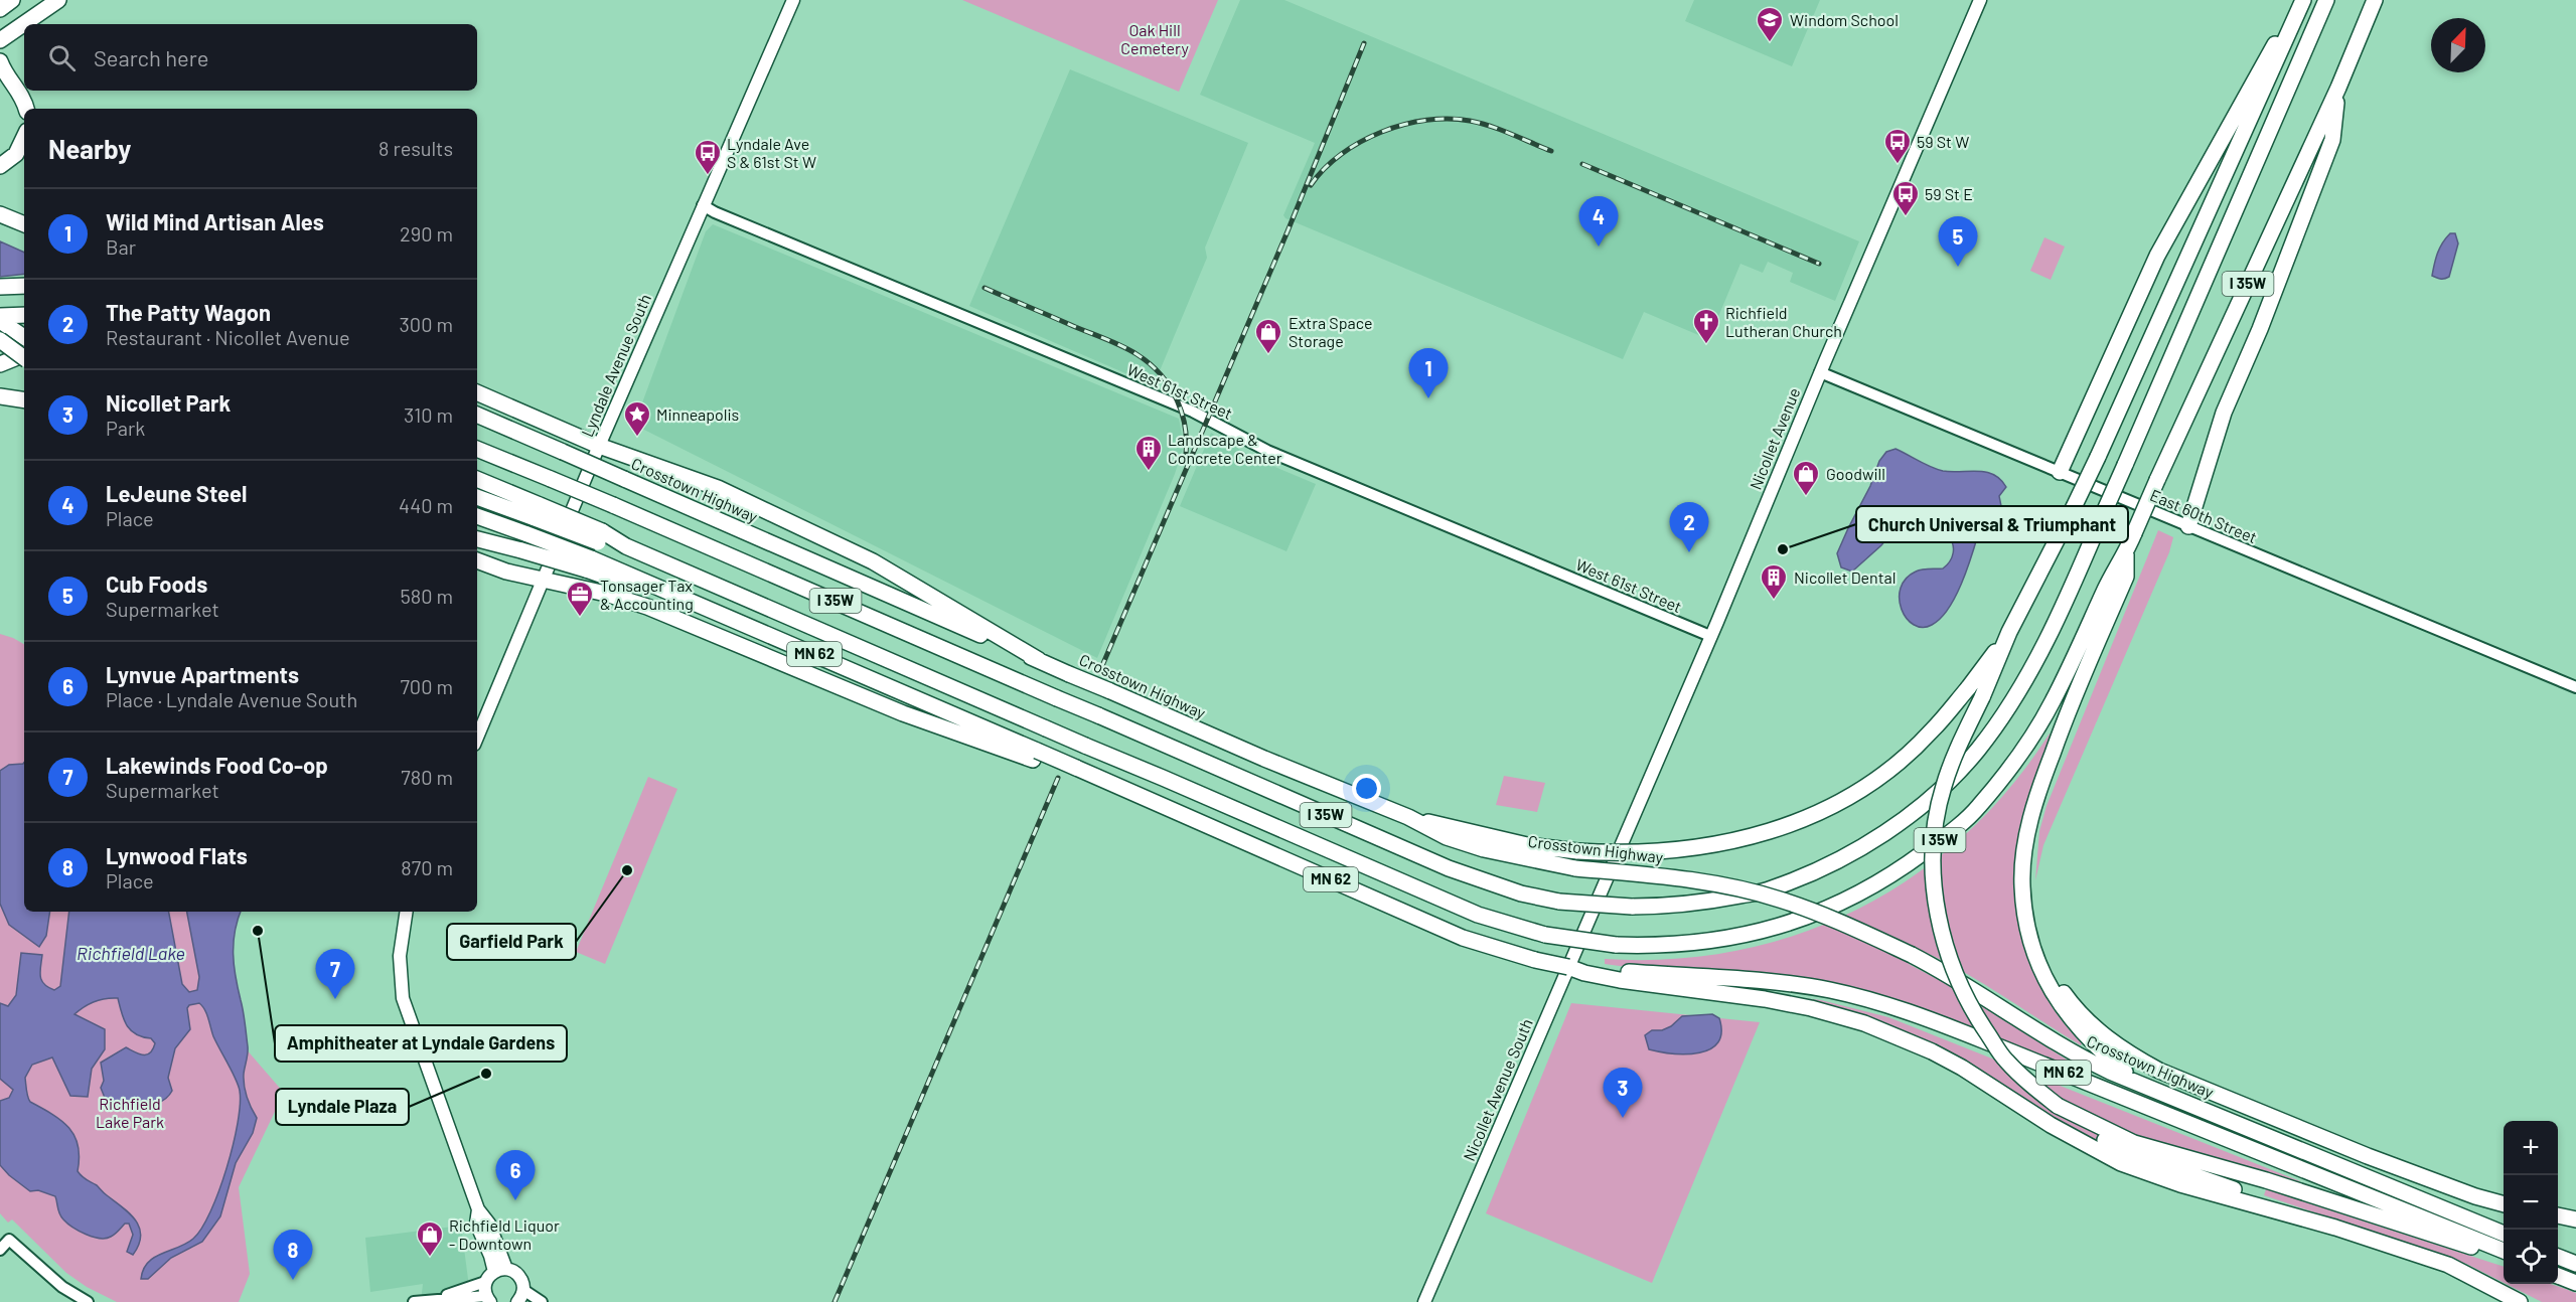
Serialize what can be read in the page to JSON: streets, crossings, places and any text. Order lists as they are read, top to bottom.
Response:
{
  "streets": {
    "highway": ["I 35W", "Crosstown Highway", "MN 62"],
    "main road": ["Lyndale Avenue South", "Nicollet Avenue", "Nicollet Avenue South"],
    "street": ["West 61st Street", "East 60th Street"]
  },
  "crossings": [
    ["Lyndale Avenue South", "West 61st Street"],
    ["West 61st Street", "Nicollet Avenue"],
    ["Nicollet Avenue", "East 60th Street"],
    ["Nicollet Avenue", "Nicollet Avenue South"]
  ],
  "water": ["Richfield Lake"],
  "parks": ["Oak Hill Cemetery", "Richfield Lake Park"],
  "places": {
    "school or university": ["Windom School"],
    "bus stop": ["59 St W", "Lyndale Ave S & 61st St W", "59 St E"],
    "church": ["Richfield Lutheran Church"],
    "shop": ["Extra Space Storage", "Goodwill", "Richfield Liquor - Downtown"],
    "place": ["Minneapolis"],
    "building": ["Landscape & Concrete Center", "Nicollet Dental"],
    "other": [
      "Church Universal & Triumphant",
      "Garfield Park",
      "Amphitheater at Lyndale Gardens",
      "Lyndale Plaza"
    ],
    "office": ["Tonsager Tax & Accounting"]
  },
  "north": "top right",
  "page": {
    "search": "Search here",
    "heading": ["Nearby", "8 results"],
    "list": [
      {
        "mark": "1",
        "name": "Wild Mind Artisan Ales",
        "note": "Bar",
        "value": "290 m"
      },
      {
        "mark": "2",
        "name": "The Patty Wagon",
        "note": "Restaurant · Nicollet Avenue",
        "value": "300 m"
      },
      {
        "mark": "3",
        "name": "Nicollet Park",
        "note": "Park",
        "value": "310 m"
      },
      {
        "mark": "4",
        "name": "LeJeune Steel",
        "note": "Place",
        "value": "440 m"
      },
      {
        "mark": "5",
        "name": "Cub Foods",
        "note": "Supermarket",
        "value": "580 m"
      },
      {
        "mark": "6",
        "name": "Lynvue Apartments",
        "note": "Place · Lyndale Avenue South",
        "value": "700 m"
      },
      {
        "mark": "7",
        "name": "Lakewinds Food Co-op",
        "note": "Supermarket",
        "value": "780 m"
      },
      {
        "mark": "8",
        "name": "Lynwood Flats",
        "note": "Place",
        "value": "870 m"
      }
    ],
    "pins": [
      "4",
      "5",
      "1",
      "2",
      "7",
      "3",
      "6",
      "8"
    ],
    "map_buttons": ["+", "−"]
  }
}
